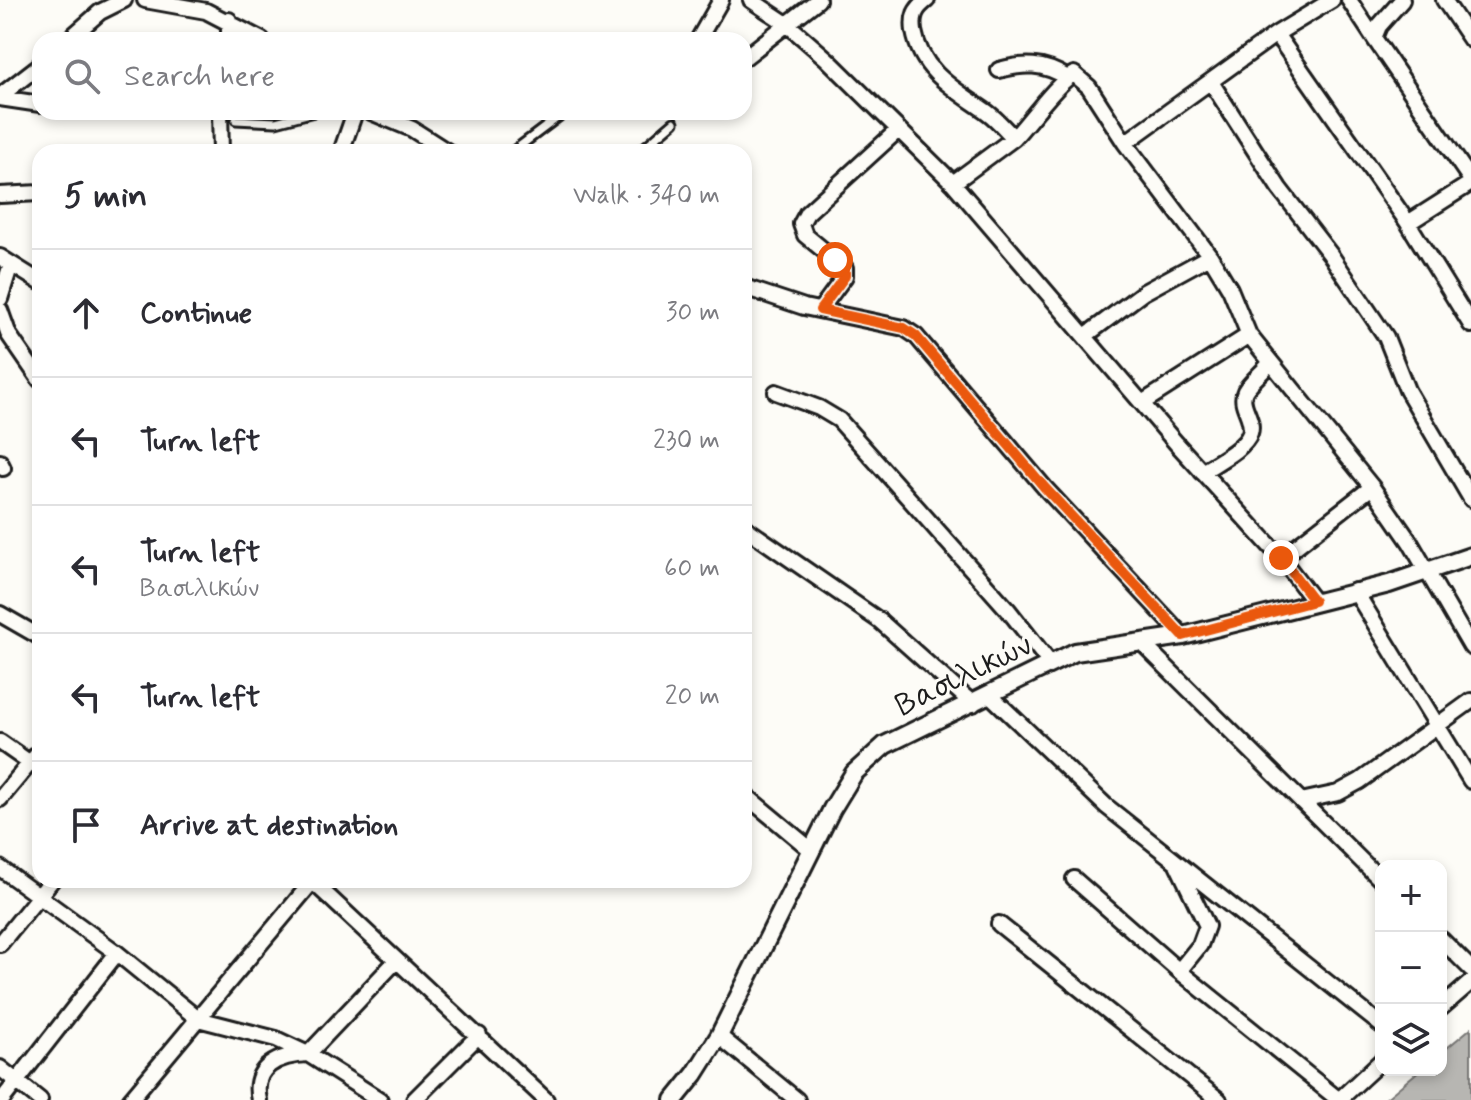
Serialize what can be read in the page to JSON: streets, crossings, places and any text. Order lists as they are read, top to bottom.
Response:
{
  "streets": {
    "street": ["Βασιλικών"]
  },
  "page": {
    "search": "Search here",
    "heading": ["5 min", "Walk · 340 m"],
    "list": [
      ["Continue", "30 m"],
      ["Turn left", "230 m"],
      ["Turn left", "Βασιλικών", "60 m"],
      ["Turn left", "20 m"],
      "Arrive at destination"
    ],
    "map_buttons": ["+", "−"]
  }
}
